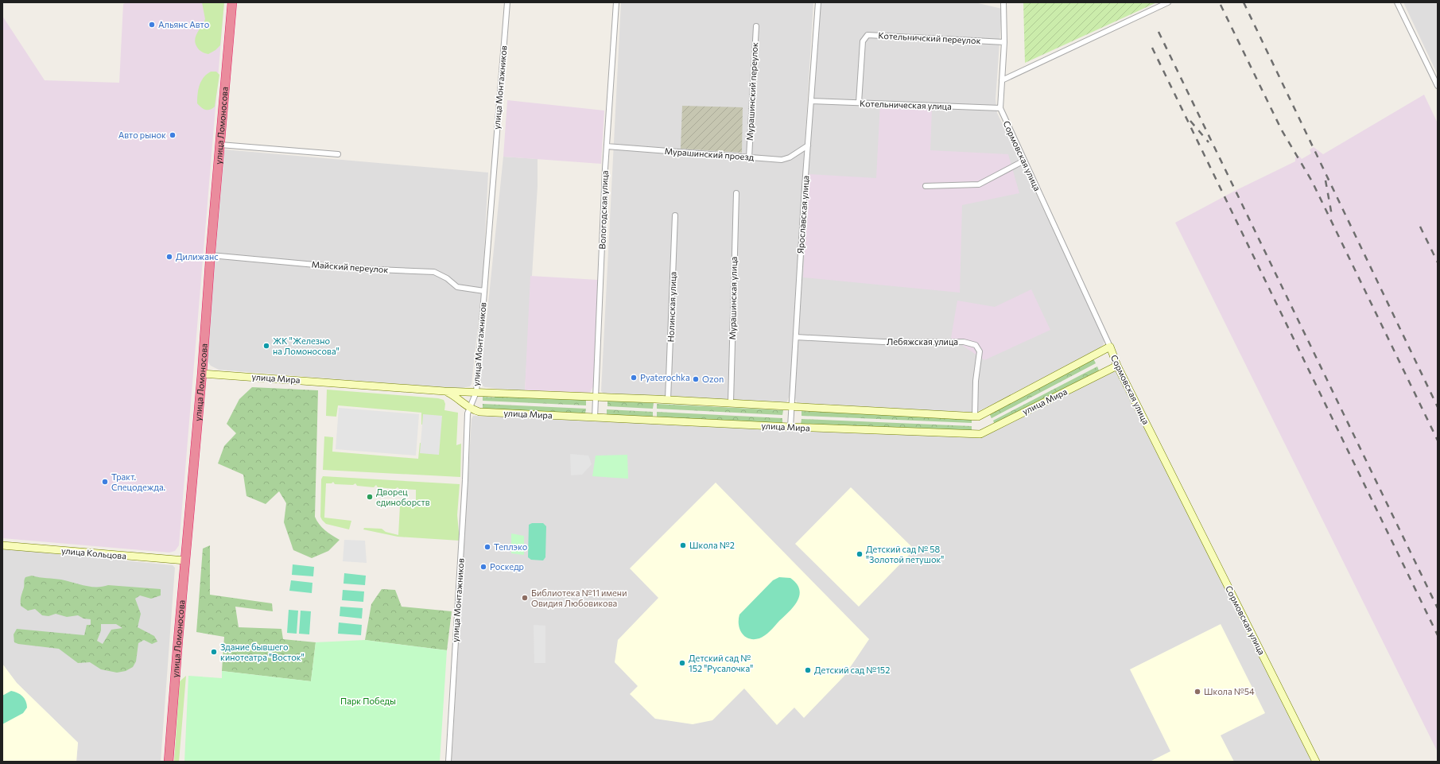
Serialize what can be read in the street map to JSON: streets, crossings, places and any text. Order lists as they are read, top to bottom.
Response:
{
  "streets": {
    "highway": ["улица Ломоносова"],
    "street": [
      "Котельничский переулок",
      "улица Монтажников",
      "Мурашинский переулок",
      "Котельническая улица",
      "Мурашинский проезд",
      "Сормовская улица",
      "Вологодская улица",
      "Ярославская улица",
      "Майский переулок",
      "Мурашинская улица",
      "Нолинская улица",
      "Лебяжская улица",
      "улица Мира",
      "улица Кольцова"
    ]
  },
  "crossings": [
    ["Котельничский переулок", "Котельническая улица"],
    ["Котельничский переулок", "Сормовская улица"],
    ["улица Монтажников", "Майский переулок"],
    ["улица Монтажников", "улица Мира"],
    ["Мурашинский переулок", "Мурашинский проезд"],
    ["Котельническая улица", "Сормовская улица"],
    ["Котельническая улица", "Ярославская улица"],
    ["улица Ломоносова", "Майский переулок"],
    ["улица Ломоносова", "улица Мира"],
    ["улица Ломоносова", "улица Кольцова"],
    ["Мурашинский проезд", "Вологодская улица"],
    ["Мурашинский проезд", "Ярославская улица"],
    ["Сормовская улица", "улица Мира"],
    ["Вологодская улица", "улица Мира"],
    ["Ярославская улица", "Лебяжская улица"],
    ["Ярославская улица", "улица Мира"],
    ["Мурашинская улица", "улица Мира"],
    ["Нолинская улица", "улица Мира"],
    ["Лебяжская улица", "улица Мира"]
  ],
  "parks": ["Парк Победы"],
  "places": [
    "Альянс Авто",
    "Авто рынок",
    "Дилижанс",
    "ЖК \"Железно на Ломоносова\"",
    "Pyaterochka",
    "Ozon",
    "Тракт. Спецодежда.",
    "Дворец единоборств",
    "Школа №2",
    "Теплэко",
    "Детский сад № 58 \"Золотой петушок\"",
    "Роскедр",
    "Библиотека №11 имени Овидия Любовикова",
    "Здание бывшего кинотеатра \"Восток\"",
    "Детский сад № 152 \"Русалочка\"",
    "Детский сад №152",
    "Школа №54"
  ]
}
